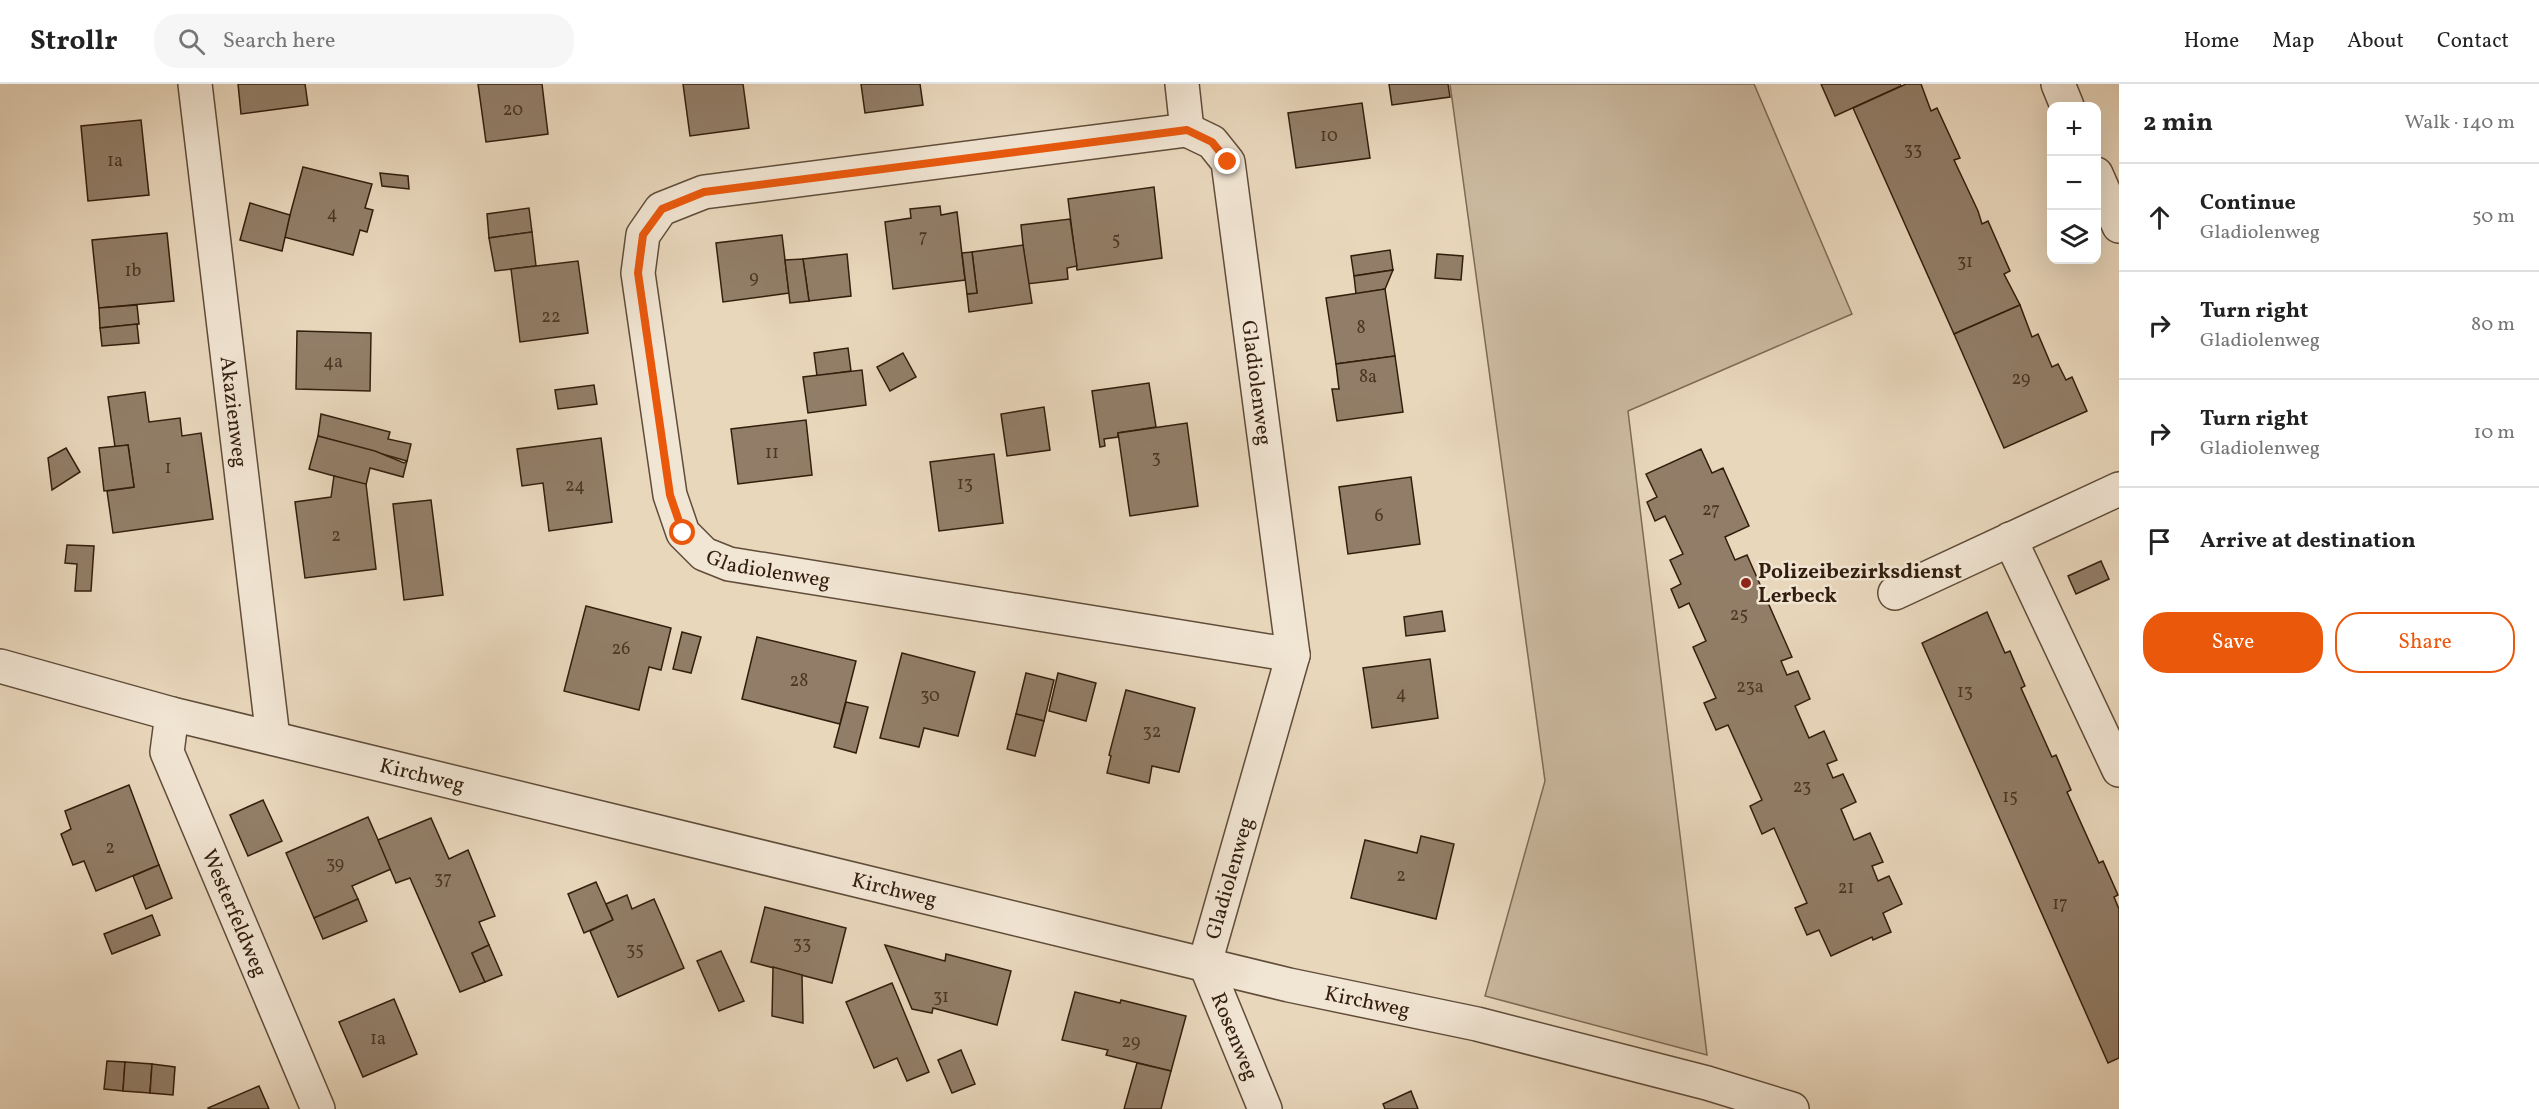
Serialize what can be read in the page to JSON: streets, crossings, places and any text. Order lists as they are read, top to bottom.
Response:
{
  "streets": {
    "street": [
      "Gladiolenweg",
      "Akazienweg",
      "Kirchweg",
      "Westerfeldweg",
      "Rosenweg"
    ]
  },
  "crossings": [
    ["Gladiolenweg", "Kirchweg"],
    ["Gladiolenweg", "Rosenweg"],
    ["Akazienweg", "Kirchweg"],
    ["Kirchweg", "Westerfeldweg"],
    ["Kirchweg", "Rosenweg"]
  ],
  "places": ["Polizeibezirksdienst Lerbeck"],
  "house_numbers": [
    "20",
    "10",
    "33",
    "1a",
    "4",
    "7",
    "5",
    "31",
    "1b",
    "9",
    "22",
    "8",
    "4a",
    "8a",
    "29",
    "11",
    "3",
    "1",
    "13",
    "24",
    "27",
    "6",
    "2",
    "25",
    "26",
    "28",
    "23a",
    "13",
    "4",
    "30",
    "32",
    "23",
    "15",
    "2",
    "39",
    "2",
    "37",
    "21",
    "17",
    "33",
    "35",
    "31",
    "1a",
    "29"
  ],
  "page": {
    "header": "Strollr",
    "search": "Search here",
    "nav": [
      "Home",
      "Map",
      "About",
      "Contact"
    ],
    "heading": ["2 min", "Walk · 140 m"],
    "map_buttons": ["+", "−"],
    "list": [
      ["Continue", "Gladiolenweg", "50 m"],
      ["Turn right", "Gladiolenweg", "80 m"],
      ["Turn right", "Gladiolenweg", "10 m"],
      "Arrive at destination"
    ],
    "buttons": ["Save", "Share"]
  }
}
